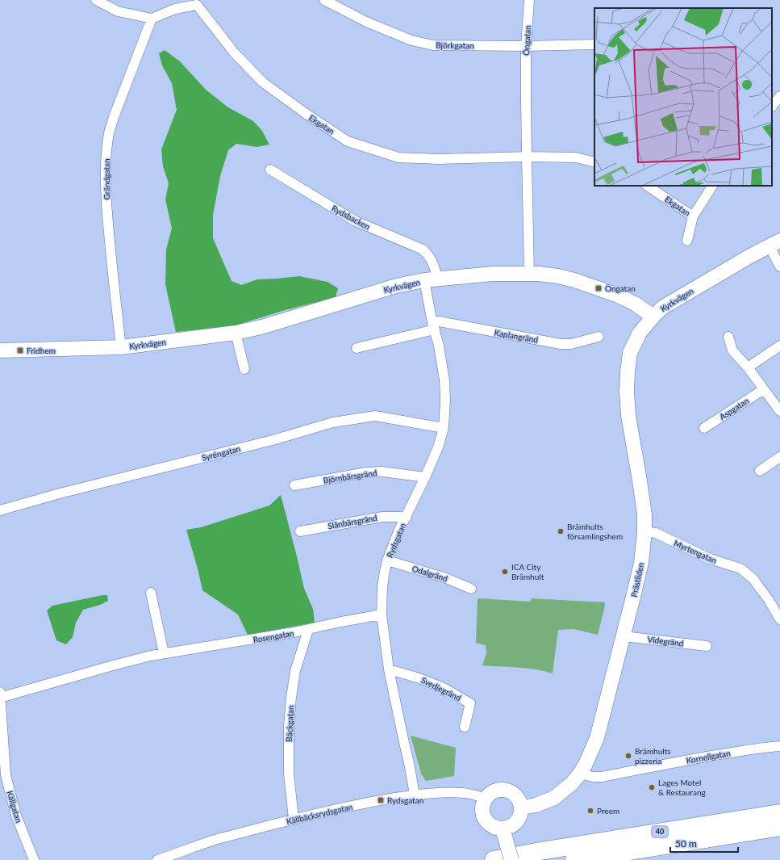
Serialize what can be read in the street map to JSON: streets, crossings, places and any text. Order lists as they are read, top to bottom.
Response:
{
  "streets": {
    "highway": ["40"],
    "street": [
      "Öngatan",
      "Björkgatan",
      "Ekgatan",
      "Grändgatan",
      "Rydsbacken",
      "Kyrkvägen",
      "Kaplangränd",
      "Aspgatan",
      "Syréngatan",
      "Björnbärsgränd",
      "Slånbärsgränd",
      "Rydsgatan",
      "Myrtengatan",
      "Odalgränd",
      "Prästliden",
      "Rosengatan",
      "Videgränd",
      "Svedjegränd",
      "Bäckgatan",
      "Kornellgatan",
      "Källgatan",
      "Källbäcksrydsgatan"
    ]
  },
  "crossings": [
    ["Öngatan", "Björkgatan"],
    ["Öngatan", "Ekgatan"],
    ["Öngatan", "Kyrkvägen"],
    ["Ekgatan", "Grändgatan"],
    ["Grändgatan", "Kyrkvägen"],
    ["Rydsbacken", "Kyrkvägen"],
    ["Rydsbacken", "Rydsgatan"],
    ["Kyrkvägen", "Rydsgatan"],
    ["Kyrkvägen", "Prästliden"],
    ["Kaplangränd", "Rydsgatan"],
    ["Syréngatan", "Rydsgatan"],
    ["Björnbärsgränd", "Rydsgatan"],
    ["Slånbärsgränd", "Rydsgatan"],
    ["Rydsgatan", "Odalgränd"],
    ["Rydsgatan", "Rosengatan"],
    ["Rydsgatan", "Svedjegränd"],
    ["Rydsgatan", "Källbäcksrydsgatan"],
    ["Myrtengatan", "Prästliden"],
    ["Prästliden", "Videgränd"],
    ["Prästliden", "Kornellgatan"],
    ["Prästliden", "Källbäcksrydsgatan"],
    ["Rosengatan", "Bäckgatan"],
    ["Rosengatan", "Källgatan"],
    ["Bäckgatan", "Källbäcksrydsgatan"]
  ],
  "places": {
    "transit": ["Öngatan", "Fridhem", "Rydsgatan"],
    "other": [
      "Brämhults församlingshem",
      "ICA City Brämhult",
      "Brämhults pizzeria",
      "Lages Motel & Restaurang",
      "Preem"
    ]
  },
  "scale_bar": "50 m"
}
